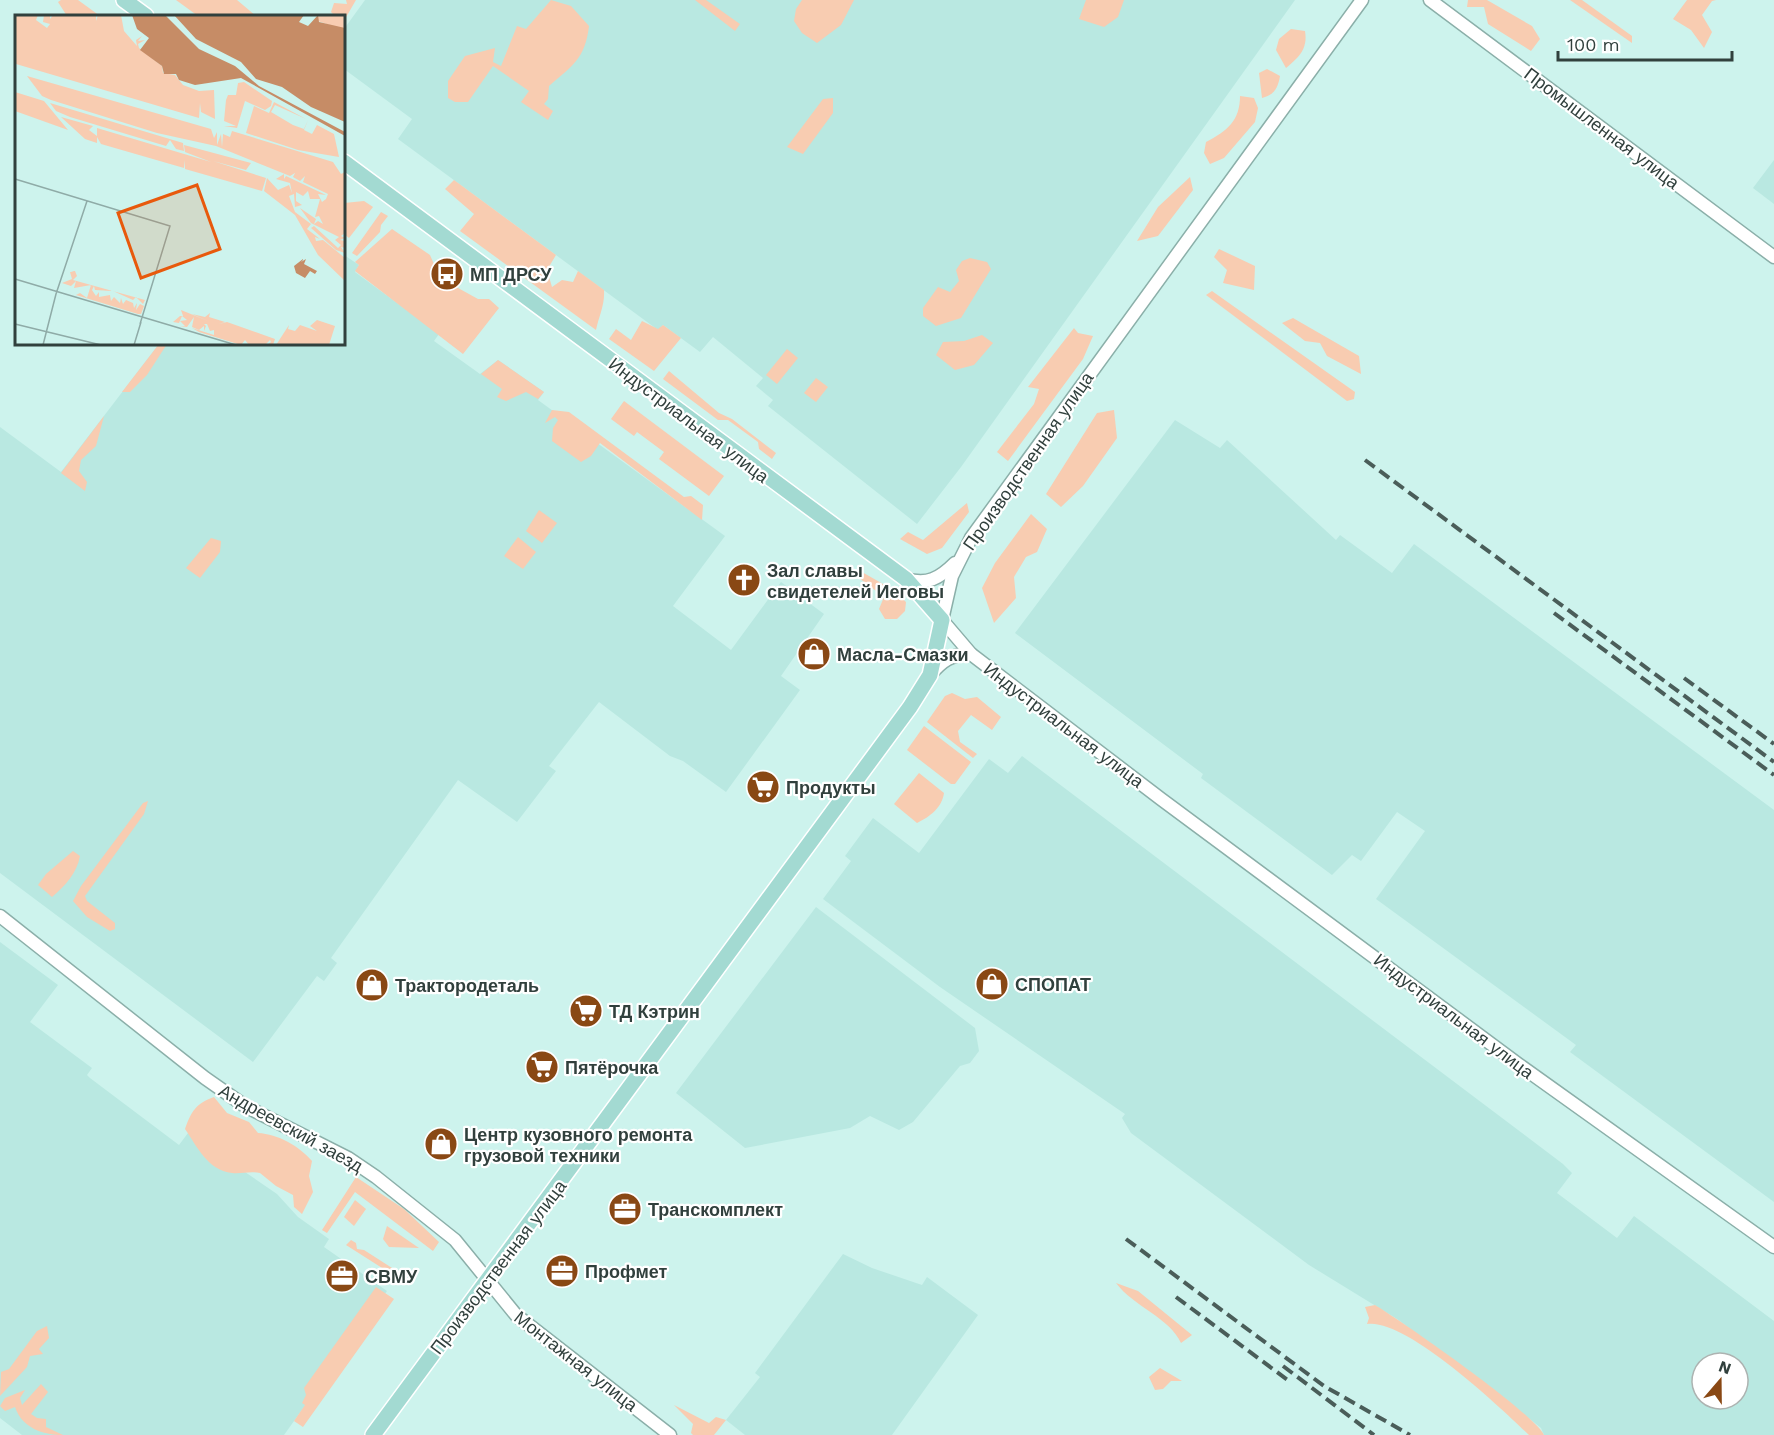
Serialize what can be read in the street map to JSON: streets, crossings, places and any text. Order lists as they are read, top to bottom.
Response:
{
  "streets": {
    "main road": ["Индустриальная улица", "Производственная улица"],
    "street": ["Промышленная улица", "Андреевский заезд", "Монтажная улица"]
  },
  "crossings": [
    ["Индустриальная улица", "Производственная улица"],
    ["Производственная улица", "Андреевский заезд"],
    ["Производственная улица", "Монтажная улица"],
    ["Андреевский заезд", "Монтажная улица"]
  ],
  "places": {
    "bus stop": ["МП ДРСУ"],
    "church": ["Зал славы свидетелей Иеговы"],
    "shop": [
      "Масла-Смазки",
      "СПОПАТ",
      "Трактородеталь",
      "Центр кузовного ремонта грузовой техники"
    ],
    "supermarket": ["Продукты", "ТД Кэтрин", "Пятёрочка"],
    "office": ["Транскомплект", "Профмет", "СВМУ"]
  },
  "scale_bar": "100 m",
  "north": "top"
}
